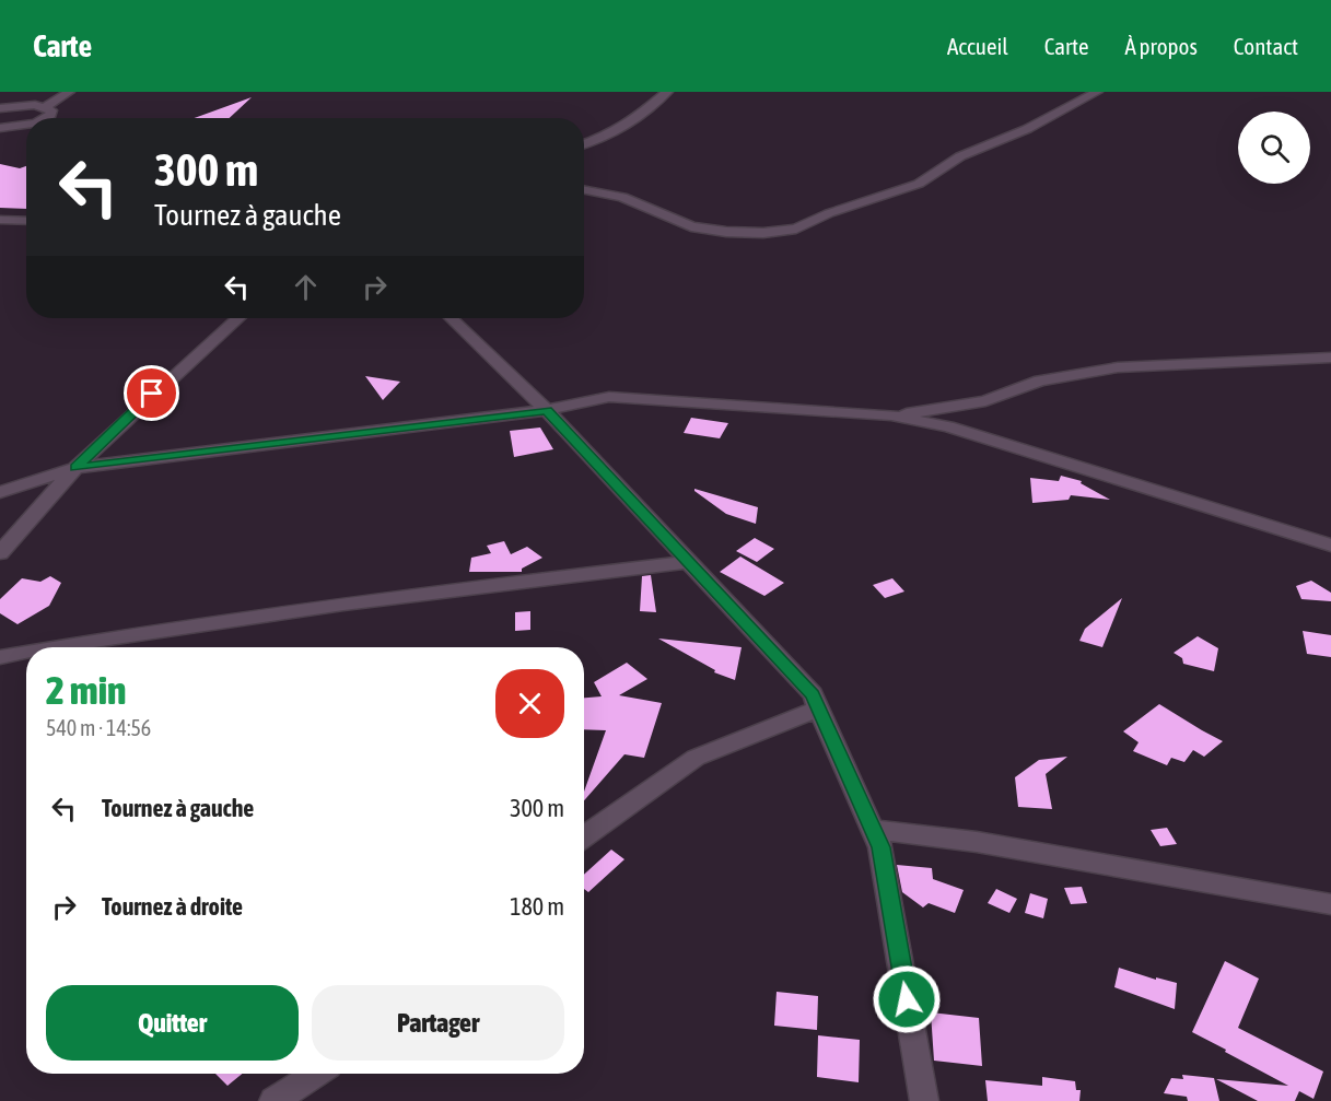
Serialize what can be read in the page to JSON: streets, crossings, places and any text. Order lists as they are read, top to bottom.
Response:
{
  "page": {
    "header": "Carte",
    "nav": [
      "Accueil",
      "Carte",
      "À propos",
      "Contact"
    ],
    "turn": ["300 m", "Tournez à gauche"],
    "heading": ["2 min", "540 m · 14:56"],
    "list": [
      {
        "name": "Tournez à gauche",
        "value": "300 m"
      },
      {
        "name": "Tournez à droite",
        "value": "180 m"
      }
    ],
    "buttons": ["Quitter", "Partager"]
  }
}
